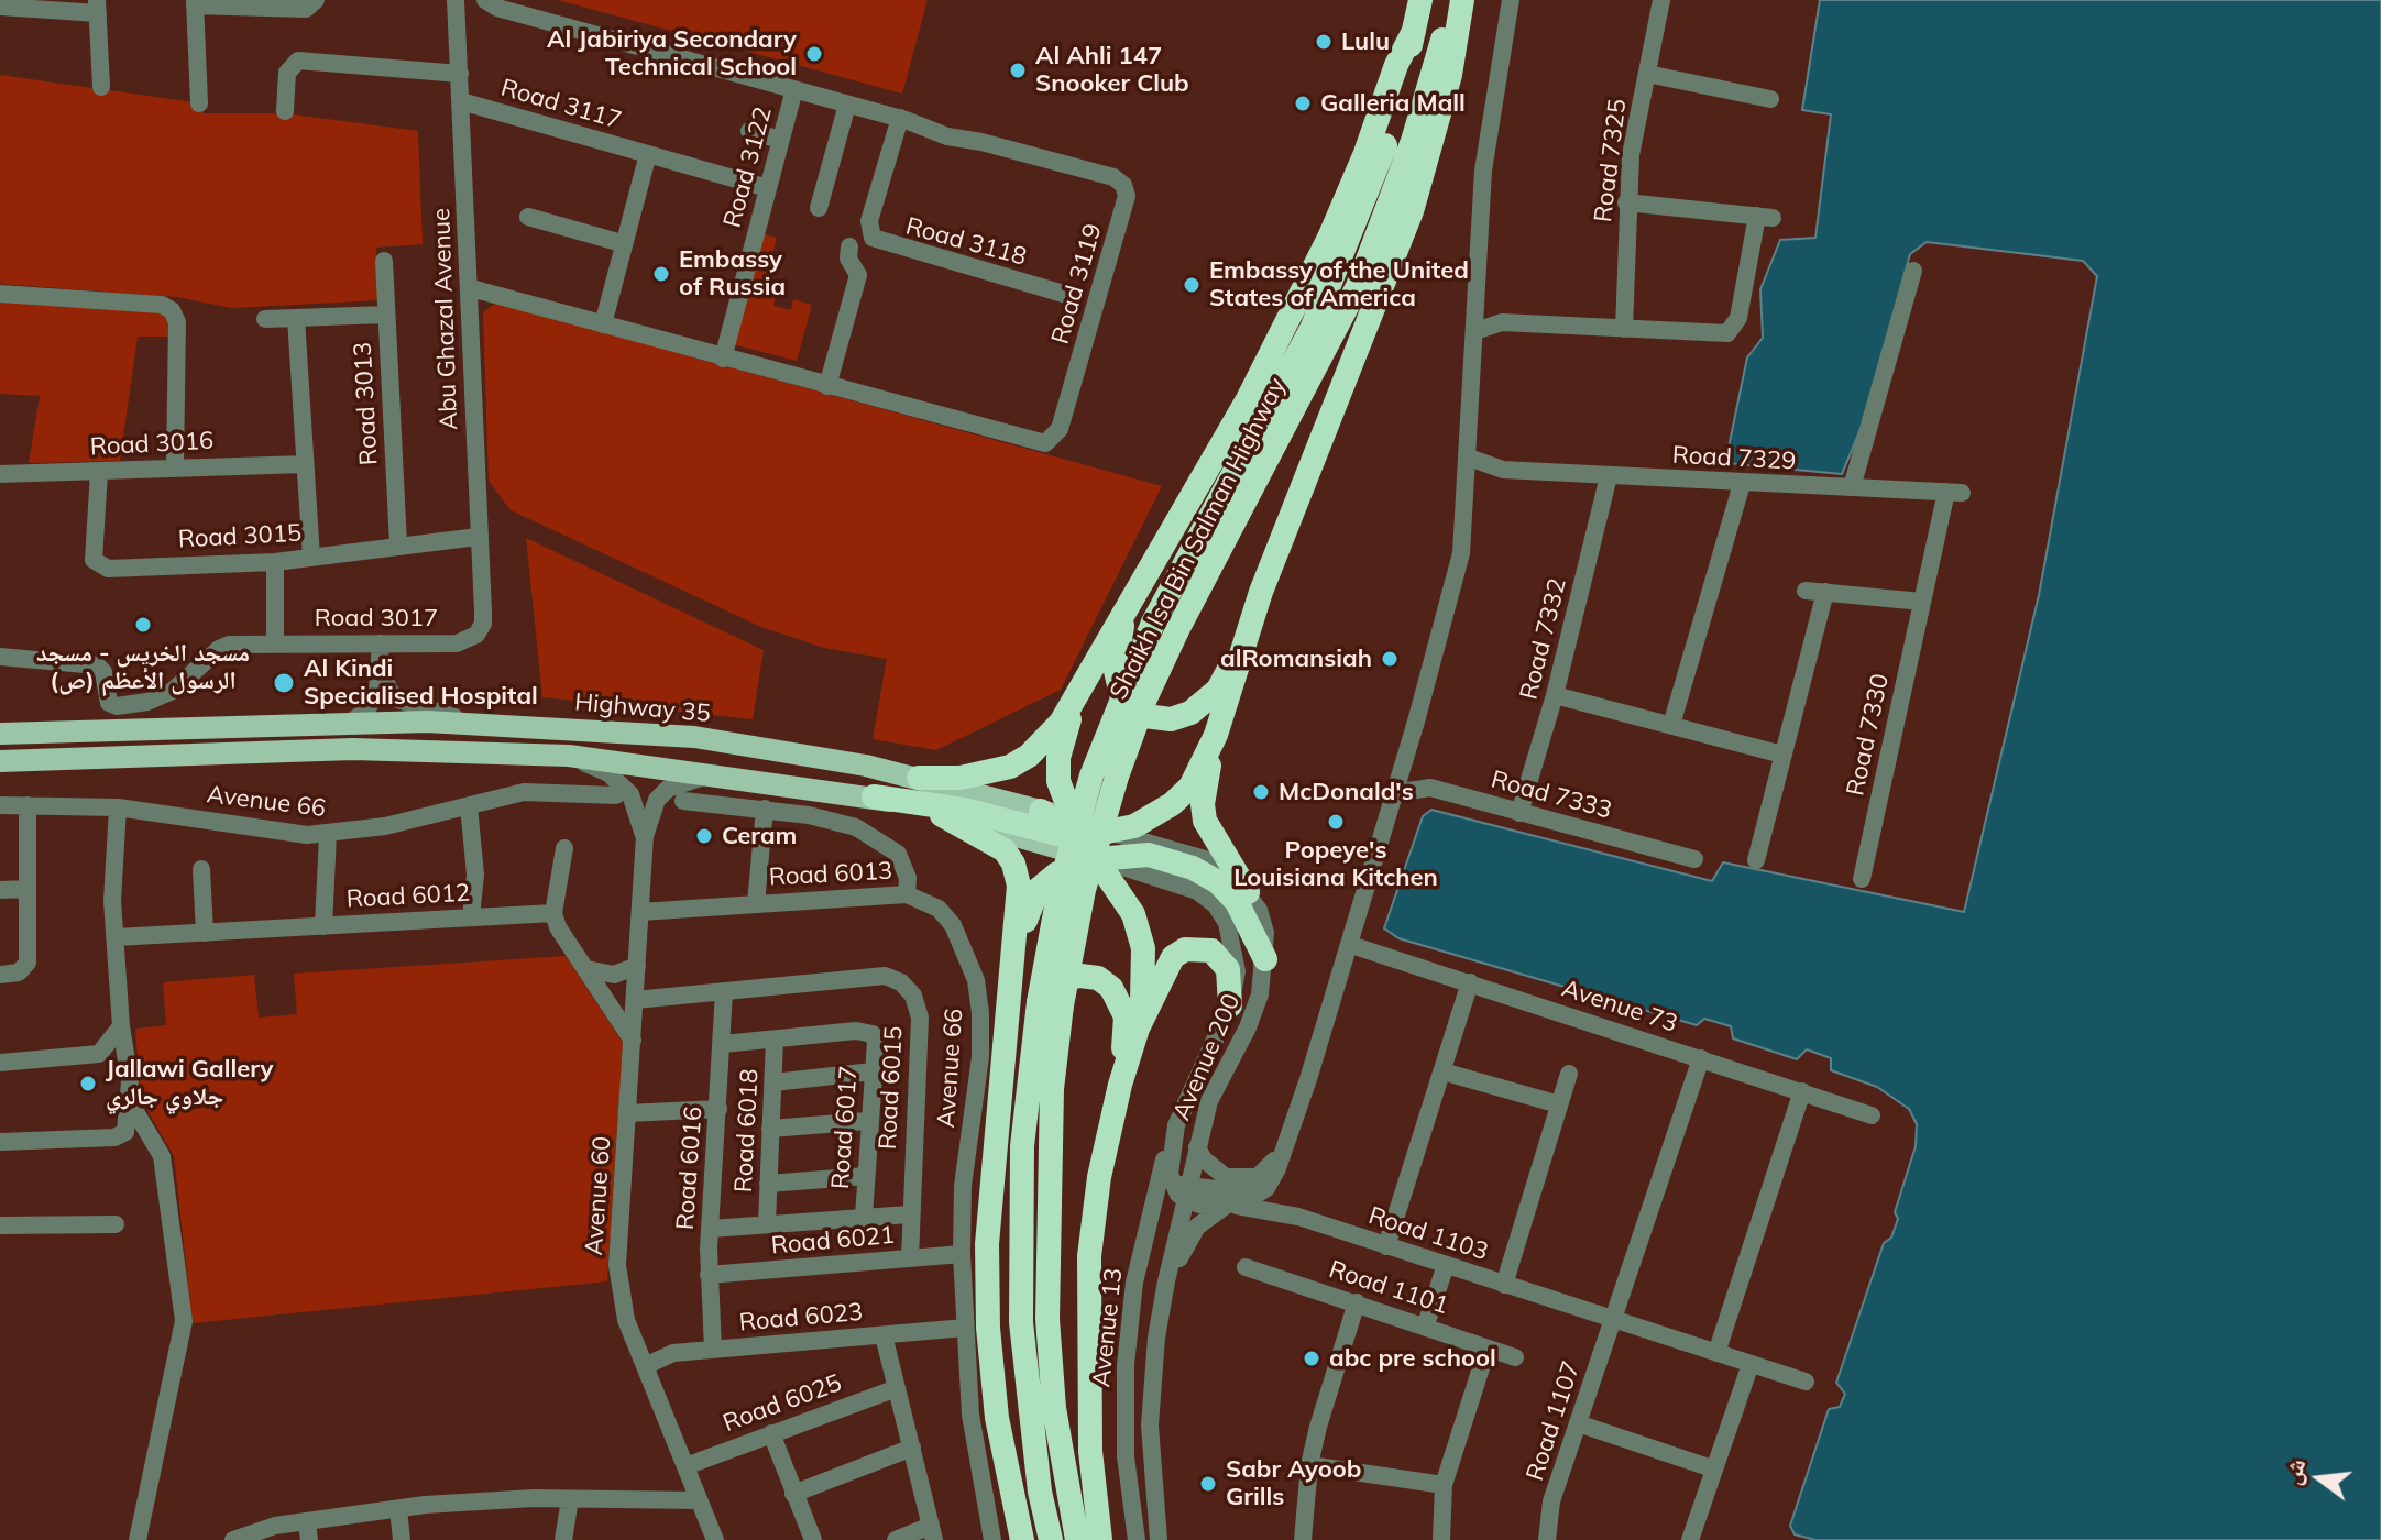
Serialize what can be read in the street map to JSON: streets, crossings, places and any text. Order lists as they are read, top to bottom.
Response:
{
  "streets": {
    "highway": ["Shaikh Isa Bin Salman Highway"],
    "main road": ["Highway 35"],
    "street": [
      "Road 3117",
      "Road 7325",
      "Road 3122",
      "Road 3118",
      "Road 3119",
      "Abu Ghazal Avenue",
      "Road 3013",
      "Road 3016",
      "Road 7329",
      "Road 3015",
      "Road 3017",
      "Road 7332",
      "Road 7330",
      "Road 7333",
      "Avenue 66",
      "Road 6013",
      "Road 6012",
      "Avenue 73",
      "Avenue 200",
      "Road 6015",
      "Road 6017",
      "Road 6018",
      "Road 6016",
      "Avenue 60",
      "Road 1103",
      "Road 6021",
      "Road 1101",
      "Road 6023",
      "Avenue 13",
      "Road 6025",
      "Road 1107"
    ]
  },
  "crossings": [
    ["Road 3117", "Road 3122"],
    ["Road 3117", "Abu Ghazal Avenue"],
    ["Road 3122", "Road 3119"],
    ["Road 3118", "Road 3119"],
    ["Road 3119", "Abu Ghazal Avenue"],
    ["Abu Ghazal Avenue", "Road 3015"],
    ["Abu Ghazal Avenue", "Road 3017"],
    ["Road 3013", "Road 3015"],
    ["Road 3016", "Road 3015"],
    ["Road 7329", "Road 7332"],
    ["Road 7329", "Road 7330"],
    ["Road 7332", "Road 7333"],
    ["Avenue 66", "Road 6013"],
    ["Avenue 66", "Road 6021"],
    ["Avenue 66", "Road 6023"],
    ["Road 6013", "Avenue 60"],
    ["Avenue 200", "Avenue 13"],
    ["Road 6015", "Road 6017"],
    ["Road 6015", "Road 6016"],
    ["Road 6015", "Avenue 60"],
    ["Road 6015", "Road 6021"],
    ["Road 6017", "Road 6018"],
    ["Road 6017", "Road 6016"],
    ["Road 6016", "Road 6021"],
    ["Road 6016", "Road 6023"],
    ["Avenue 60", "Road 6023"],
    ["Avenue 60", "Road 6025"],
    ["Road 1103", "Road 1107"]
  ],
  "places": [
    "Lulu",
    "Al Jabiriya Secondary Technical School",
    "Al Ahli 147 Snooker Club",
    "Galleria Mall",
    "Embassy of Russia",
    "Embassy of the United States of America",
    "مسجد الخريس - مسجد الرسول الأعظم (ص)",
    "alRomansiah",
    "Al Kindi Specialised Hospital",
    "McDonald's",
    "Popeye's Louisiana Kitchen",
    "Ceram",
    "Jallawi Gallery جلاوي جالري",
    "abc pre school",
    "Sabr Ayoob Grills"
  ],
  "north": "left"
}
